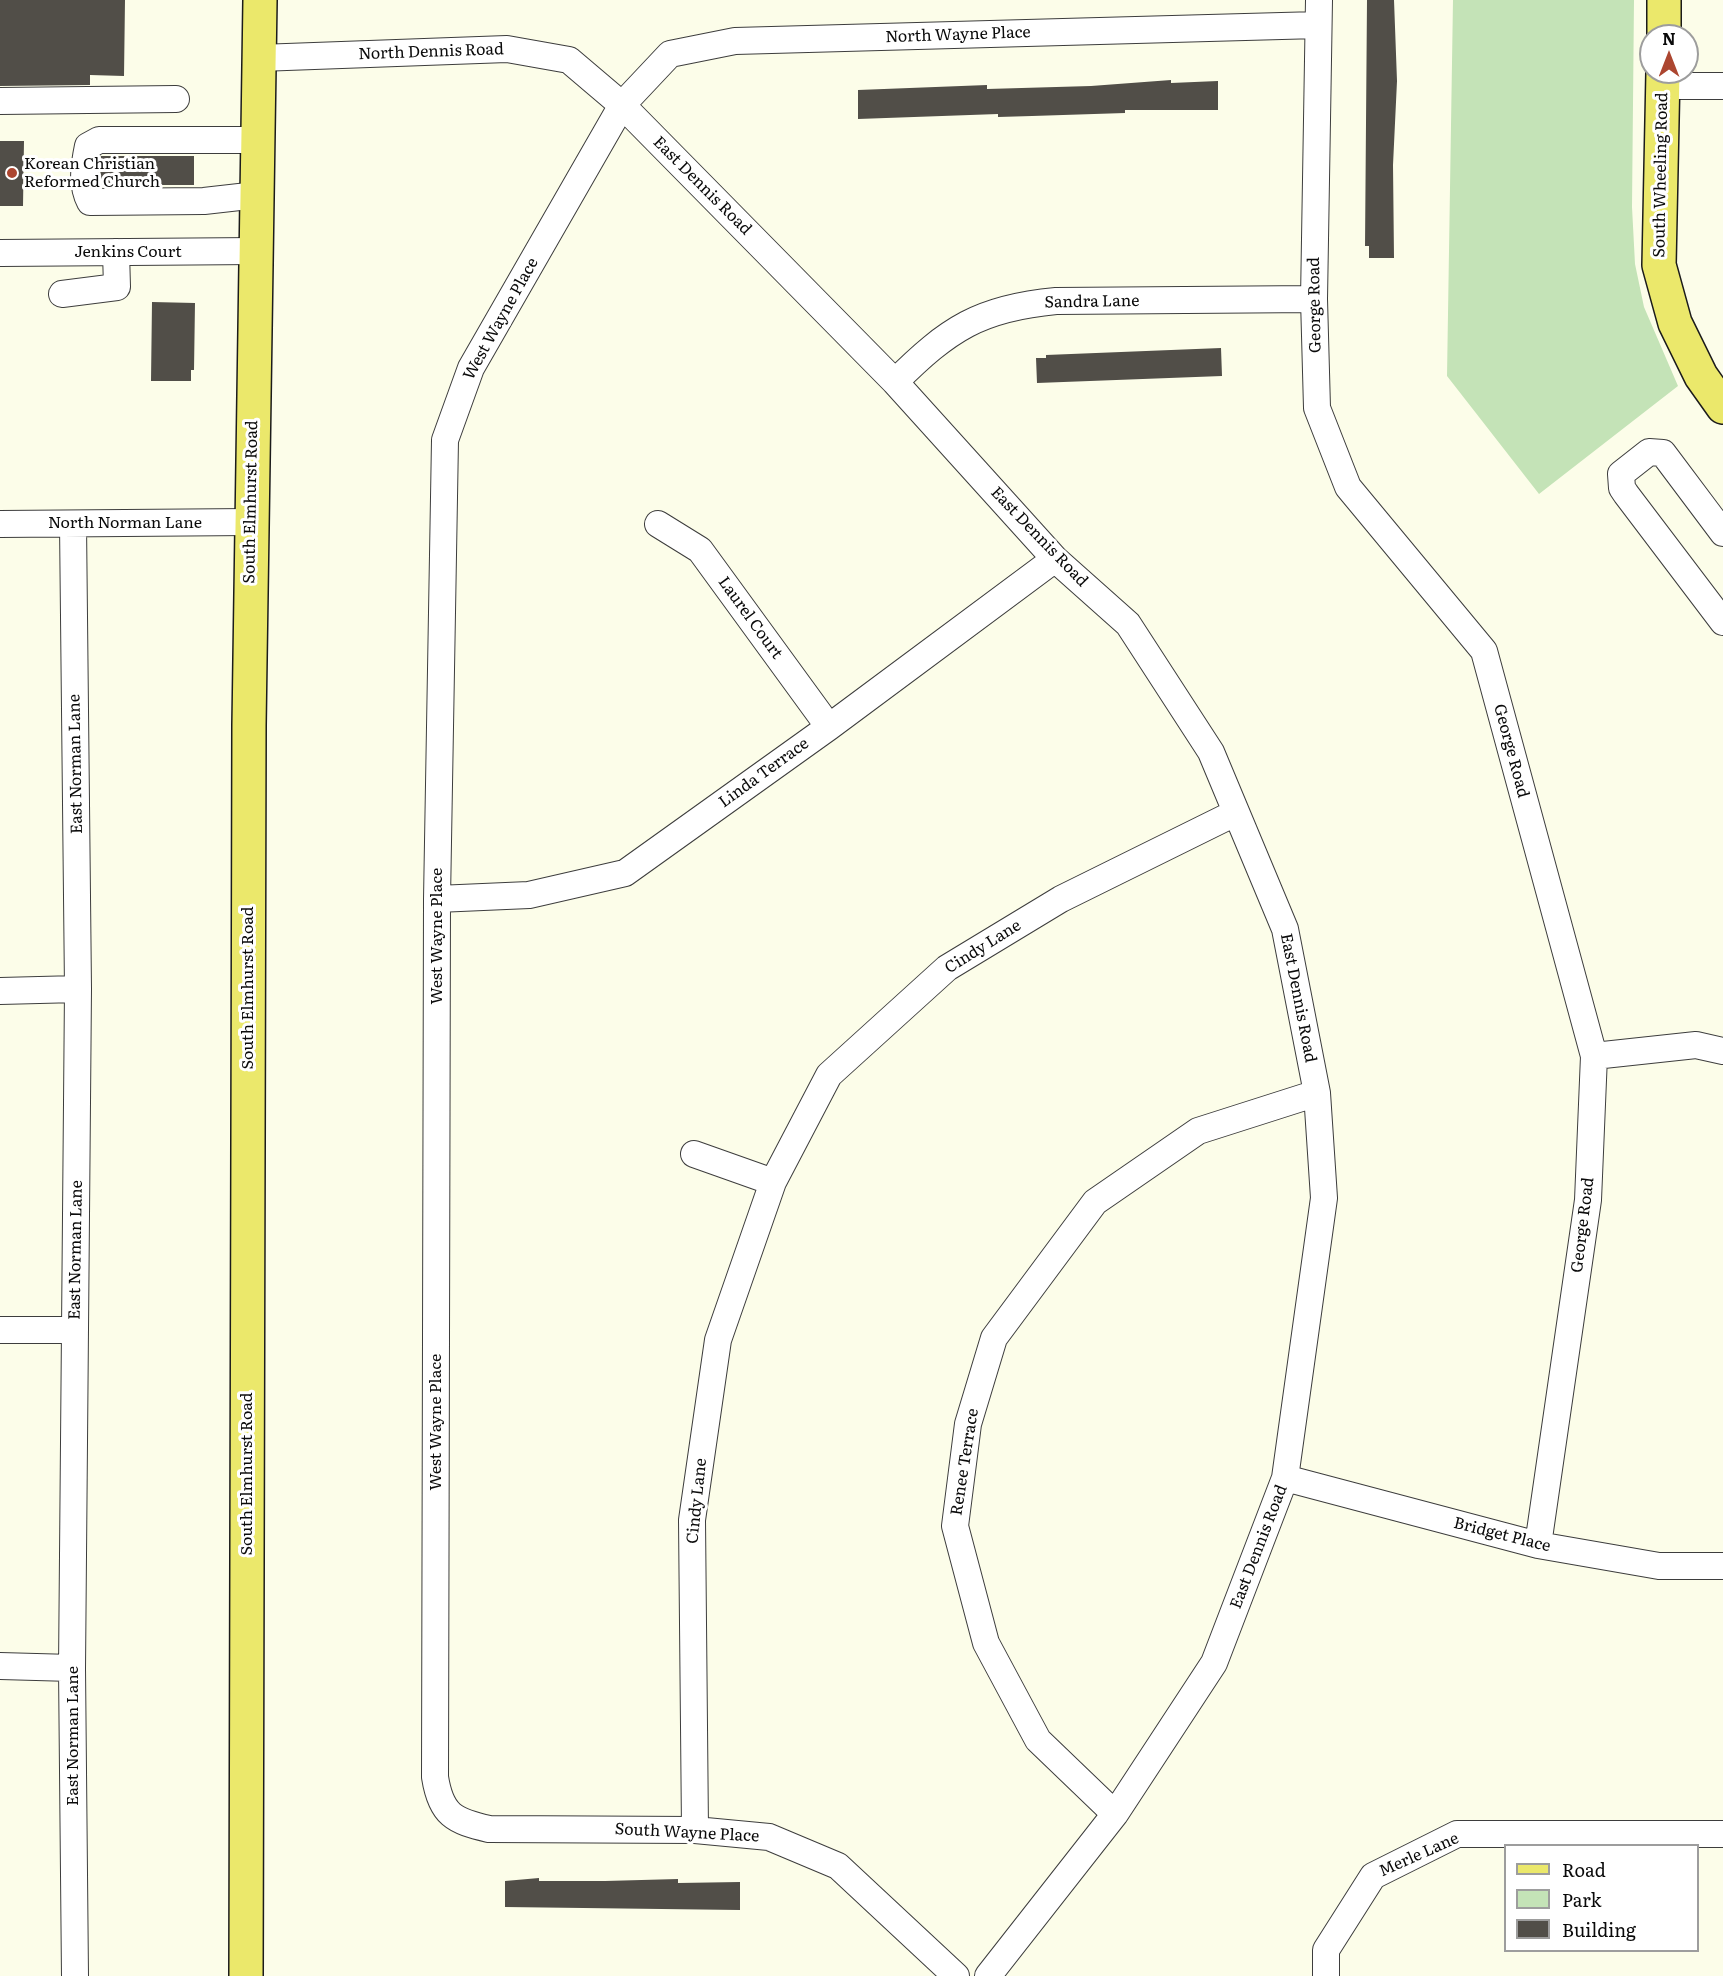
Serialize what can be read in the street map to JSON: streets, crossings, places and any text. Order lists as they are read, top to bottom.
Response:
{
  "streets": {
    "main road": ["South Wheeling Road", "South Elmhurst Road"],
    "street": [
      "North Wayne Place",
      "North Dennis Road",
      "East Dennis Road",
      "Jenkins Court",
      "Sandra Lane",
      "George Road",
      "West Wayne Place",
      "North Norman Lane",
      "Laurel Court",
      "East Norman Lane",
      "Linda Terrace",
      "Cindy Lane",
      "Renee Terrace",
      "Bridget Place",
      "South Wayne Place",
      "Merle Lane"
    ]
  },
  "crossings": [
    ["North Wayne Place", "North Dennis Road"],
    ["North Wayne Place", "East Dennis Road"],
    ["North Wayne Place", "George Road"],
    ["North Wayne Place", "West Wayne Place"],
    ["North Dennis Road", "East Dennis Road"],
    ["North Dennis Road", "West Wayne Place"],
    ["North Dennis Road", "South Elmhurst Road"],
    ["East Dennis Road", "Sandra Lane"],
    ["East Dennis Road", "West Wayne Place"],
    ["East Dennis Road", "Linda Terrace"],
    ["East Dennis Road", "Cindy Lane"],
    ["East Dennis Road", "Renee Terrace"],
    ["East Dennis Road", "Bridget Place"],
    ["Jenkins Court", "South Elmhurst Road"],
    ["Sandra Lane", "George Road"],
    ["George Road", "Bridget Place"],
    ["West Wayne Place", "Linda Terrace"],
    ["West Wayne Place", "South Wayne Place"],
    ["South Elmhurst Road", "North Norman Lane"],
    ["North Norman Lane", "East Norman Lane"],
    ["Laurel Court", "Linda Terrace"],
    ["Cindy Lane", "South Wayne Place"]
  ],
  "places": ["Korean Christian Reformed Church"],
  "legend": ["Road", "Park", "Building"],
  "north": "top"
}
